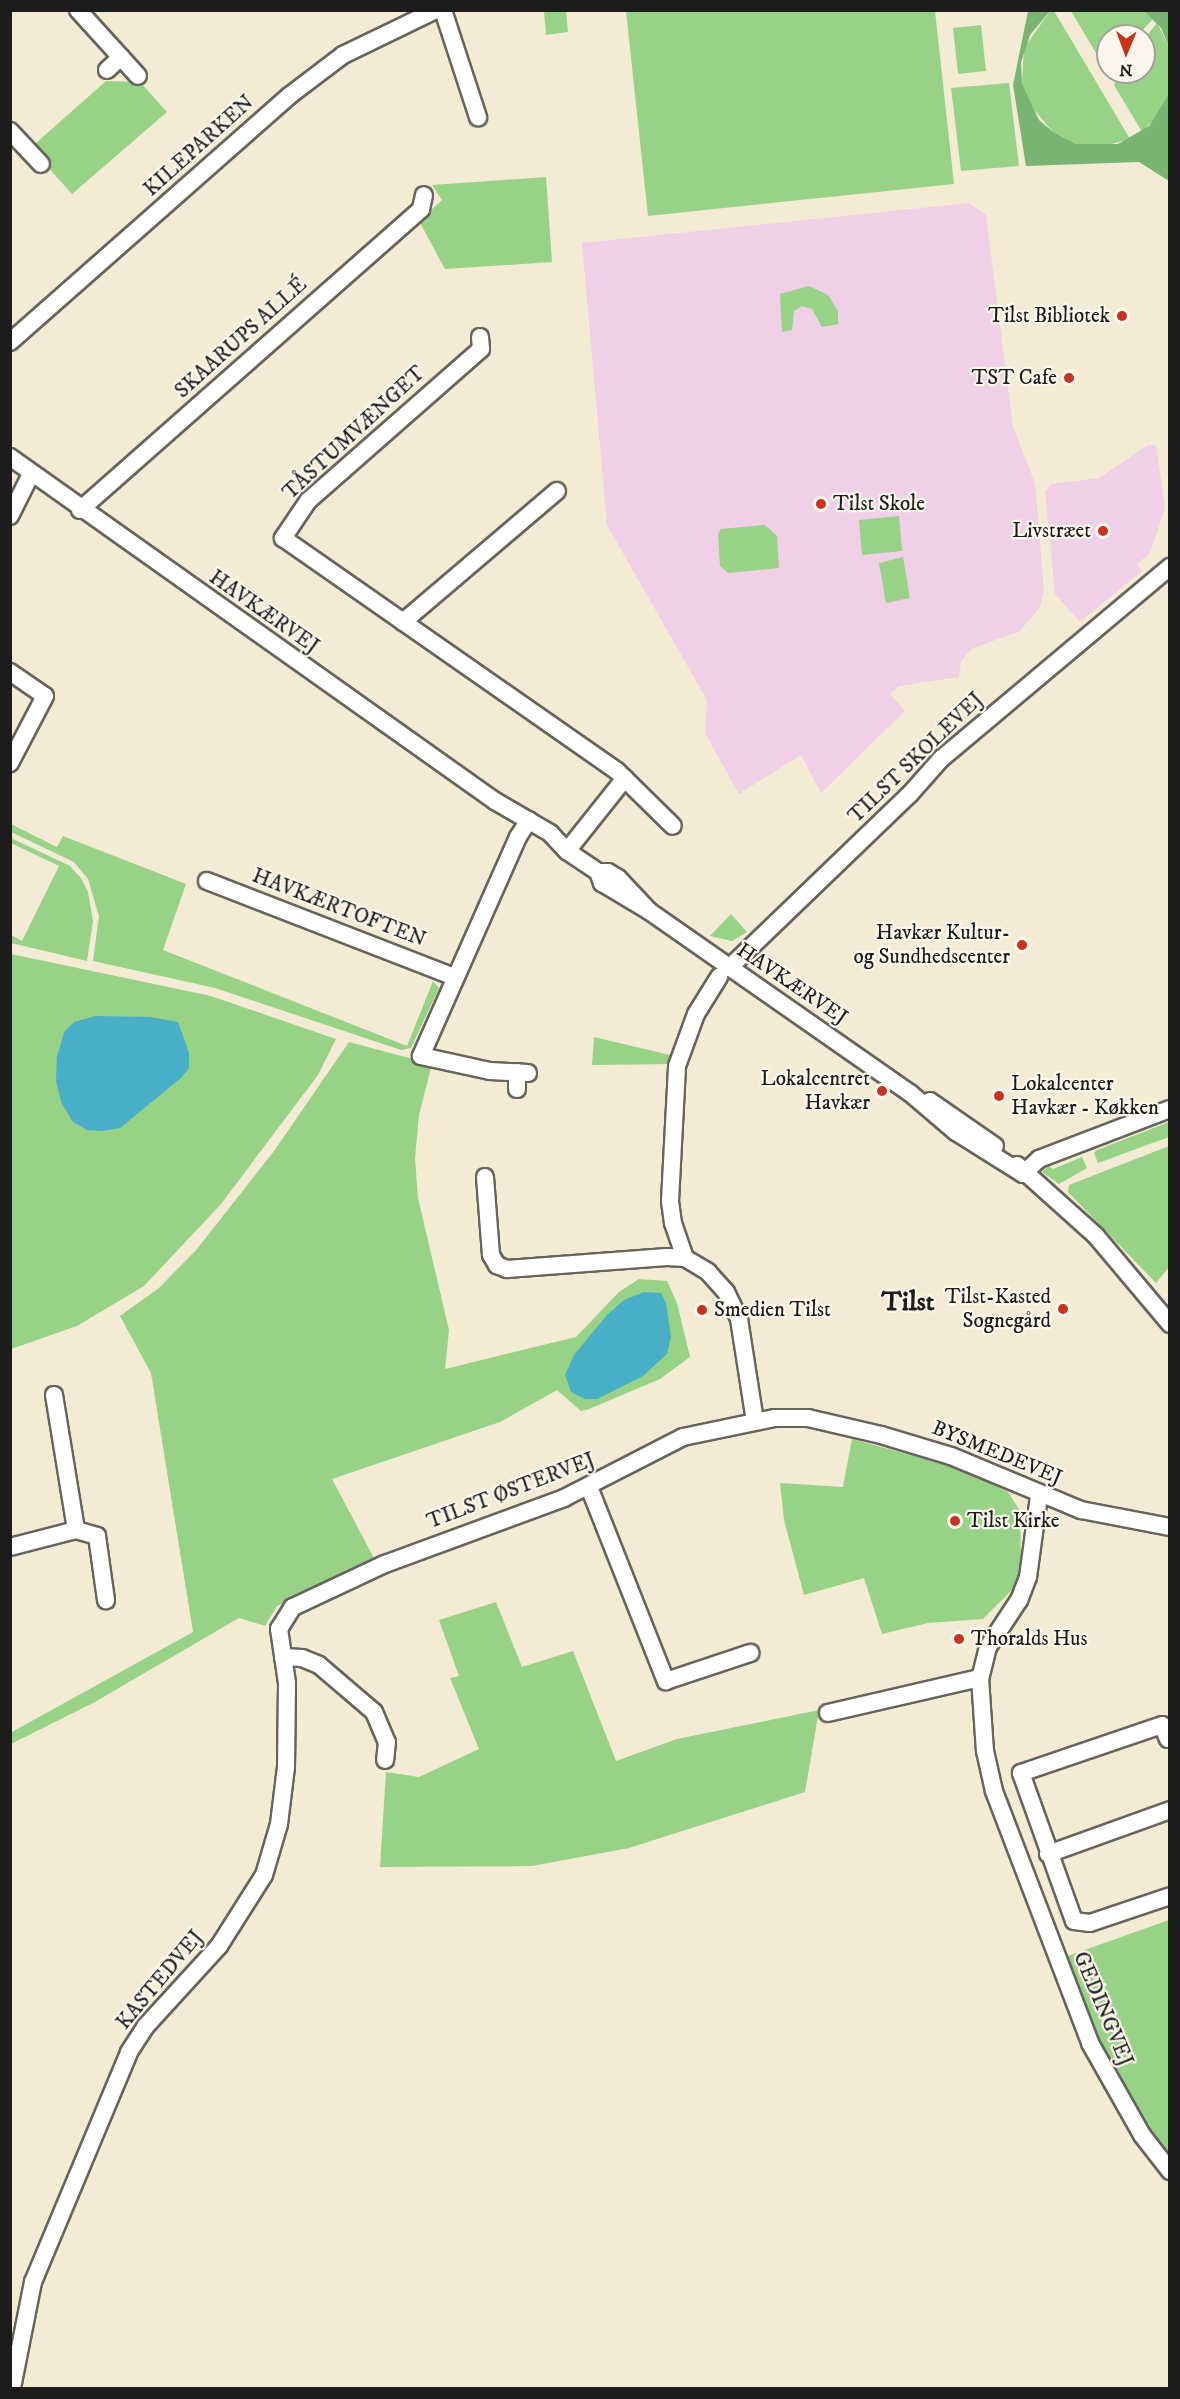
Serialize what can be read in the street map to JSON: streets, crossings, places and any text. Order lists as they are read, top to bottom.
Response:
{
  "streets": {
    "street": [
      "KILEPARKEN",
      "SKAARUPS ALLÉ",
      "TÅSTUMVÆNGET",
      "HAVKÆRVEJ",
      "TILST SKOLEVEJ",
      "HAVKÆRTOFTEN",
      "BYSMEDEVEJ",
      "TILST ØSTERVEJ",
      "KASTEDVEJ",
      "GEDINGVEJ"
    ]
  },
  "crossings": [
    ["SKAARUPS ALLÉ", "HAVKÆRVEJ"],
    ["HAVKÆRVEJ", "TILST SKOLEVEJ"],
    ["BYSMEDEVEJ", "TILST ØSTERVEJ"],
    ["BYSMEDEVEJ", "GEDINGVEJ"],
    ["TILST ØSTERVEJ", "KASTEDVEJ"]
  ],
  "districts": ["Tilst"],
  "places": [
    "Tilst Bibliotek",
    "TST Cafe",
    "Tilst Skole",
    "Livstræet",
    "Havkær Kultur- og Sundhedscenter",
    "Lokalcentret Havkær",
    "Lokalcenter Havkær - Køkken",
    "Tilst-Kasted Sognegård",
    "Smedien Tilst",
    "Tilst Kirke",
    "Thoralds Hus"
  ],
  "north": "bottom"
}
